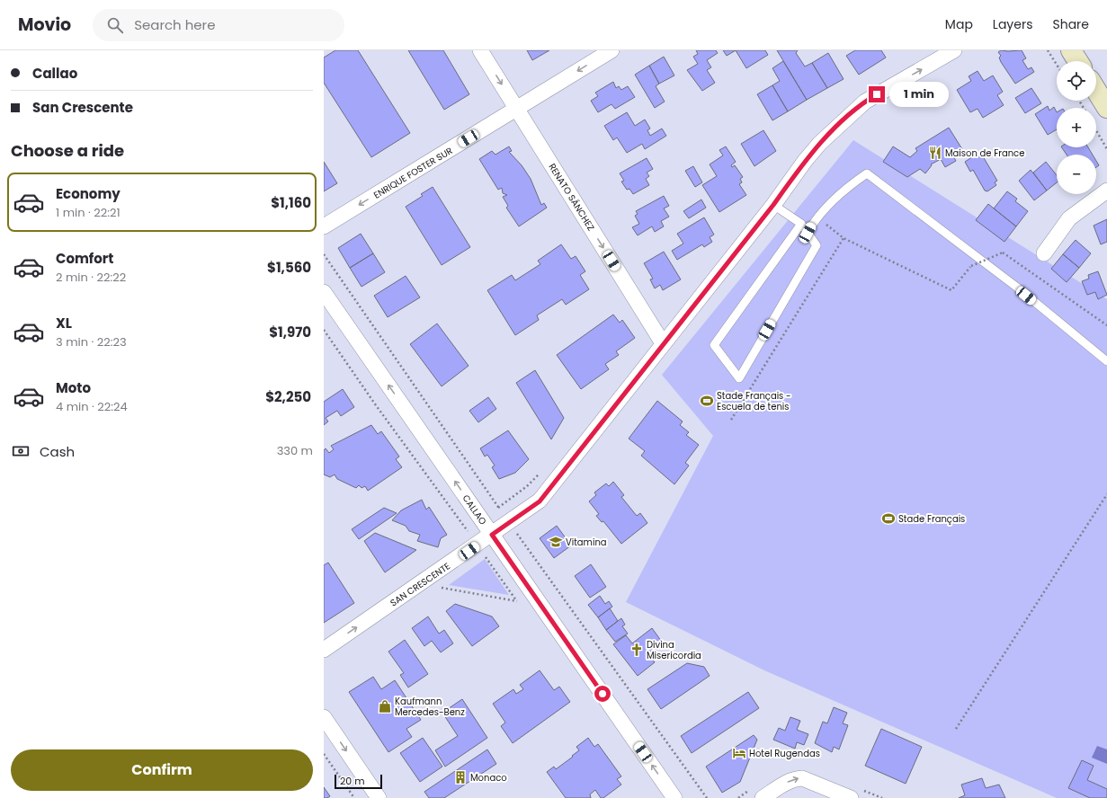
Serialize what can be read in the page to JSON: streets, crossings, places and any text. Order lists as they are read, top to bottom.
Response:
{
  "streets": {
    "street": [
      "ENRIQUE FOSTER SUR",
      "RENATO SÁNCHEZ",
      "CALLAO",
      "SAN CRESCENTE"
    ]
  },
  "crossings": [
    ["ENRIQUE FOSTER SUR", "RENATO SÁNCHEZ"],
    ["RENATO SÁNCHEZ", "SAN CRESCENTE"],
    ["CALLAO", "SAN CRESCENTE"]
  ],
  "one_way": [
    "ENRIQUE FOSTER SUR",
    "RENATO SÁNCHEZ",
    "CALLAO",
    "SAN CRESCENTE"
  ],
  "places": {
    "restaurant": ["Maison de France"],
    "sports": ["Stade Français - Escuela de tenis", "Stade Français"],
    "school or university": ["Vitamina"],
    "church": ["Divina Misericordia"],
    "shop": ["Kaufmann Mercedes-Benz"],
    "hotel": ["Hotel Rugendas"],
    "building": ["Monaco"]
  },
  "scale_bar": "20 m",
  "page": {
    "header": "Movio",
    "search": "Search here",
    "nav": ["Map", "Layers", "Share"],
    "banner": ["Callao", "San Crescente"],
    "map_buttons": ["+", "−"],
    "bubble": "1 min",
    "heading": "Choose a ride",
    "list": [
      {
        "name": "Economy",
        "note": "1 min · 22:21",
        "value": "$1,160"
      },
      {
        "name": "Comfort",
        "note": "2 min · 22:22",
        "value": "$1,560"
      },
      {
        "name": "XL",
        "note": "3 min · 22:23",
        "value": "$1,970"
      },
      {
        "name": "Moto",
        "note": "4 min · 22:24",
        "value": "$2,250"
      }
    ],
    "pay": ["Cash", "330 m"],
    "buttons": "Confirm",
    "scale": "20 m"
  }
}
